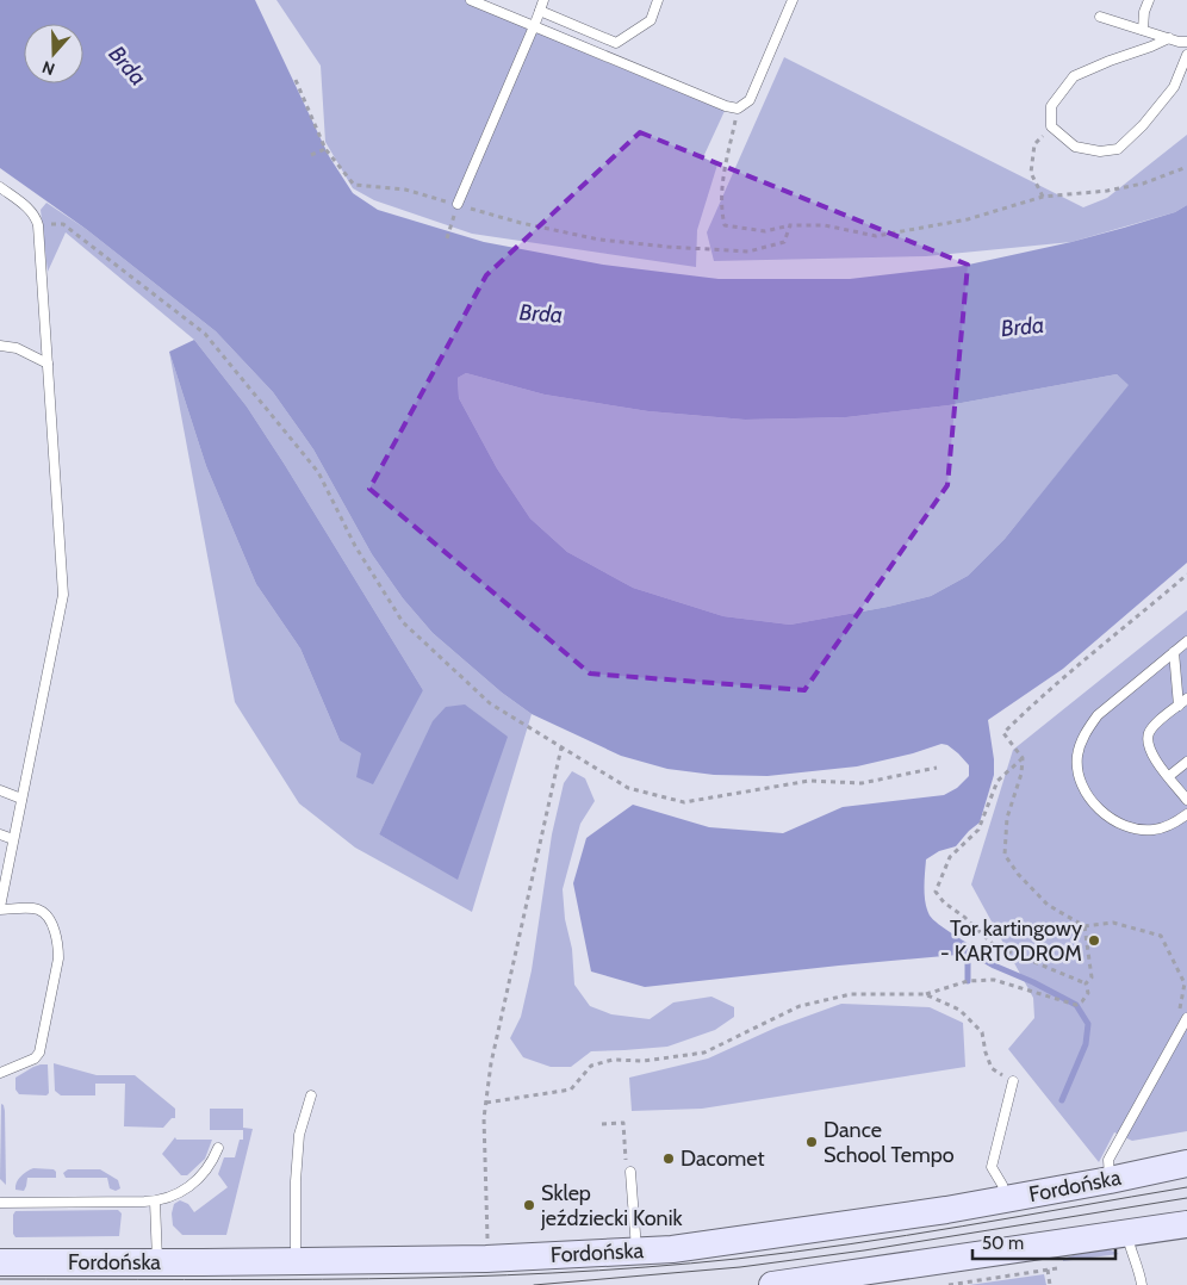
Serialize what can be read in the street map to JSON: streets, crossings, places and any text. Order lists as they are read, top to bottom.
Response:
{
  "streets": {
    "main road": ["Fordońska"]
  },
  "water": ["Brda"],
  "places": [
    "Tor kartingowy - KARTODROM",
    "Dance School Tempo",
    "Dacomet",
    "Sklep jeździecki Konik"
  ],
  "scale_bar": "50 m",
  "north": "bottom"
}
